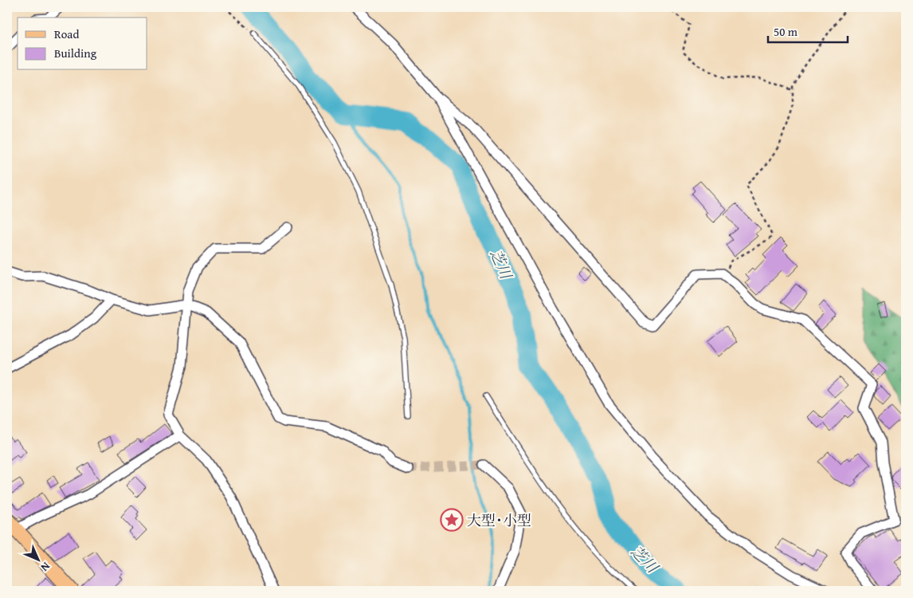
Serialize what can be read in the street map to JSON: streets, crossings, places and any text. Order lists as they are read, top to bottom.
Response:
{
  "water": ["芝川"],
  "places": {
    "place": ["大型･小型"]
  },
  "legend": ["Road", "Building"],
  "scale_bar": "50 m",
  "north": "bottom right"
}
